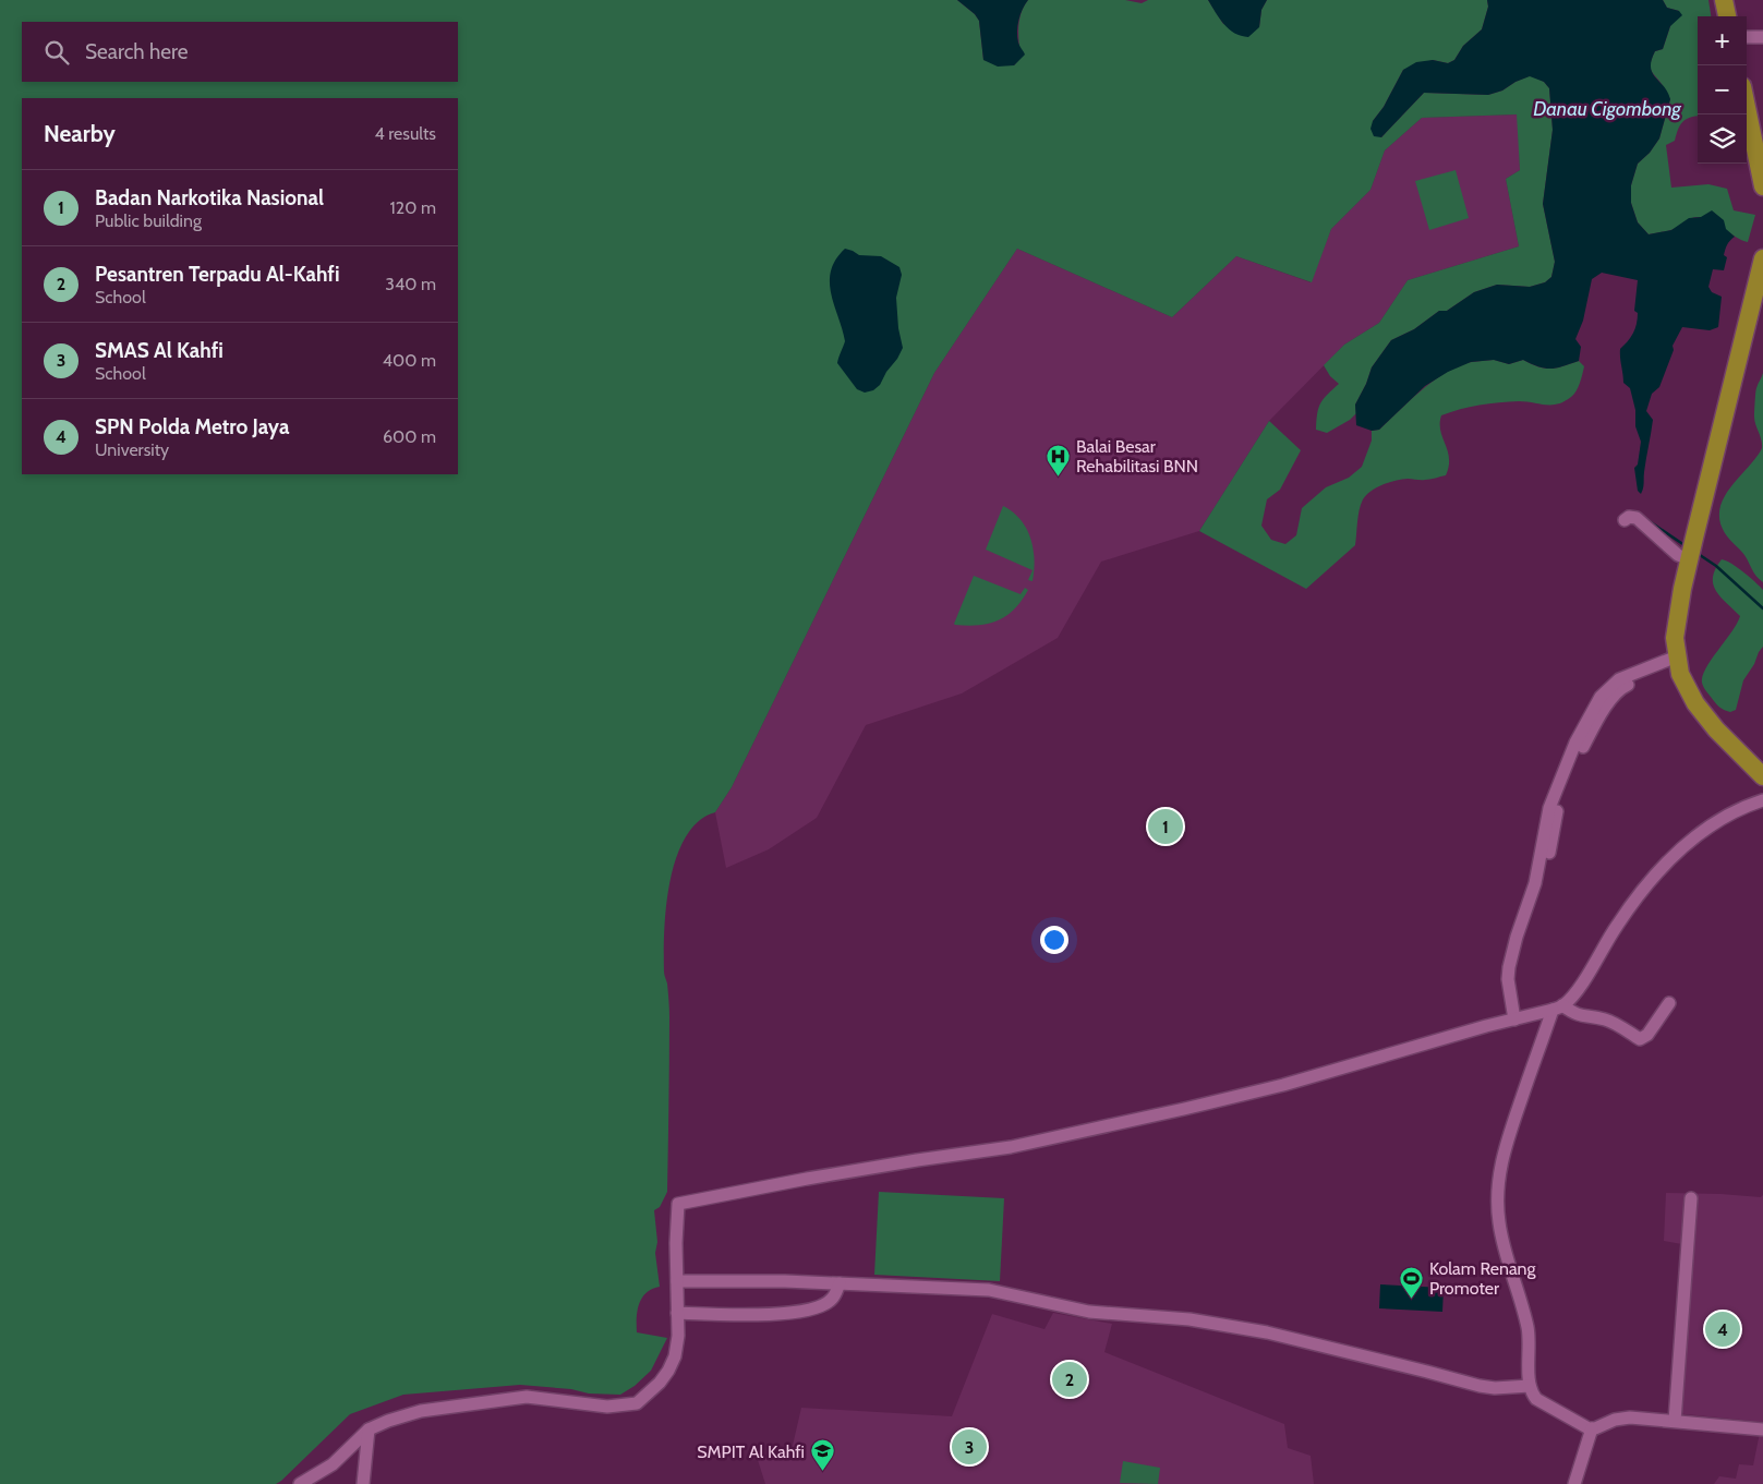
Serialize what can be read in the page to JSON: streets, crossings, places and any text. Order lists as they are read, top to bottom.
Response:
{
  "water": ["Danau Cigombong"],
  "places": {
    "hospital": ["Balai Besar Rehabilitasi BNN"],
    "sports": ["Kolam Renang Promoter"],
    "school or university": ["SMPIT Al Kahfi"]
  },
  "page": {
    "map_buttons": ["+", "−"],
    "search": "Search here",
    "heading": ["Nearby", "4 results"],
    "list": [
      {
        "mark": "1",
        "name": "Badan Narkotika Nasional",
        "note": "Public building",
        "value": "120 m"
      },
      {
        "mark": "2",
        "name": "Pesantren Terpadu Al-Kahfi",
        "note": "School",
        "value": "340 m"
      },
      {
        "mark": "3",
        "name": "SMAS Al Kahfi",
        "note": "School",
        "value": "400 m"
      },
      {
        "mark": "4",
        "name": "SPN Polda Metro Jaya",
        "note": "University",
        "value": "600 m"
      }
    ],
    "pins": [
      "1",
      "4",
      "2",
      "3"
    ]
  }
}
